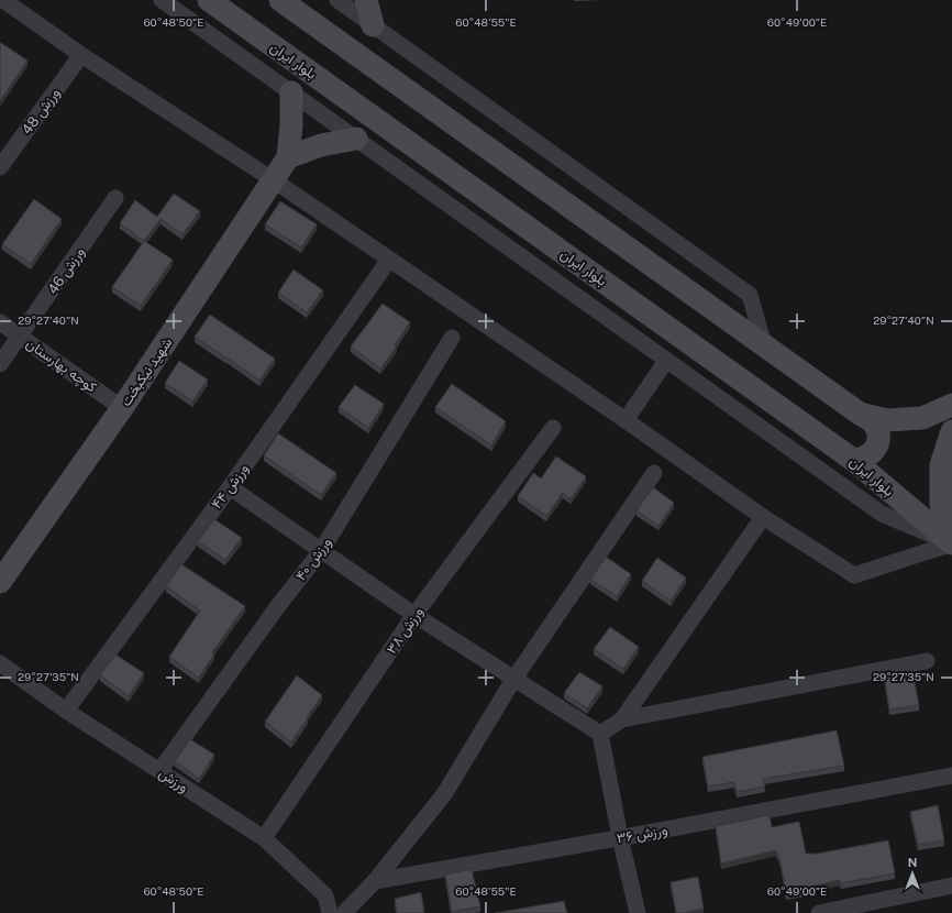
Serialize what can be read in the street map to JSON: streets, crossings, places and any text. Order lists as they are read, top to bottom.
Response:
{
  "streets": {
    "street": [
      "بلوار ایران",
      "ورزش 48",
      "ورزش 46",
      "کوچه بهارستان",
      "شهید نیکبخت",
      "ورزش ۴۴",
      "ورزش ۴۰",
      "ورزش ۳۸",
      "ورزش",
      "ورزش ۳۶"
    ]
  },
  "crossings": [
    ["ورزش 46", "کوچه بهارستان"],
    ["کوچه بهارستان", "شهید نیکبخت"],
    ["ورزش ۴۴", "ورزش"],
    ["ورزش ۴۰", "ورزش"],
    ["ورزش ۳۸", "ورزش"]
  ],
  "north": "top",
  "coordinates": [
    "60°48'50\"E",
    "60°48'55\"E",
    "60°49'00\"E",
    "29°27'40\"N",
    "29°27'35\"N"
  ]
}
